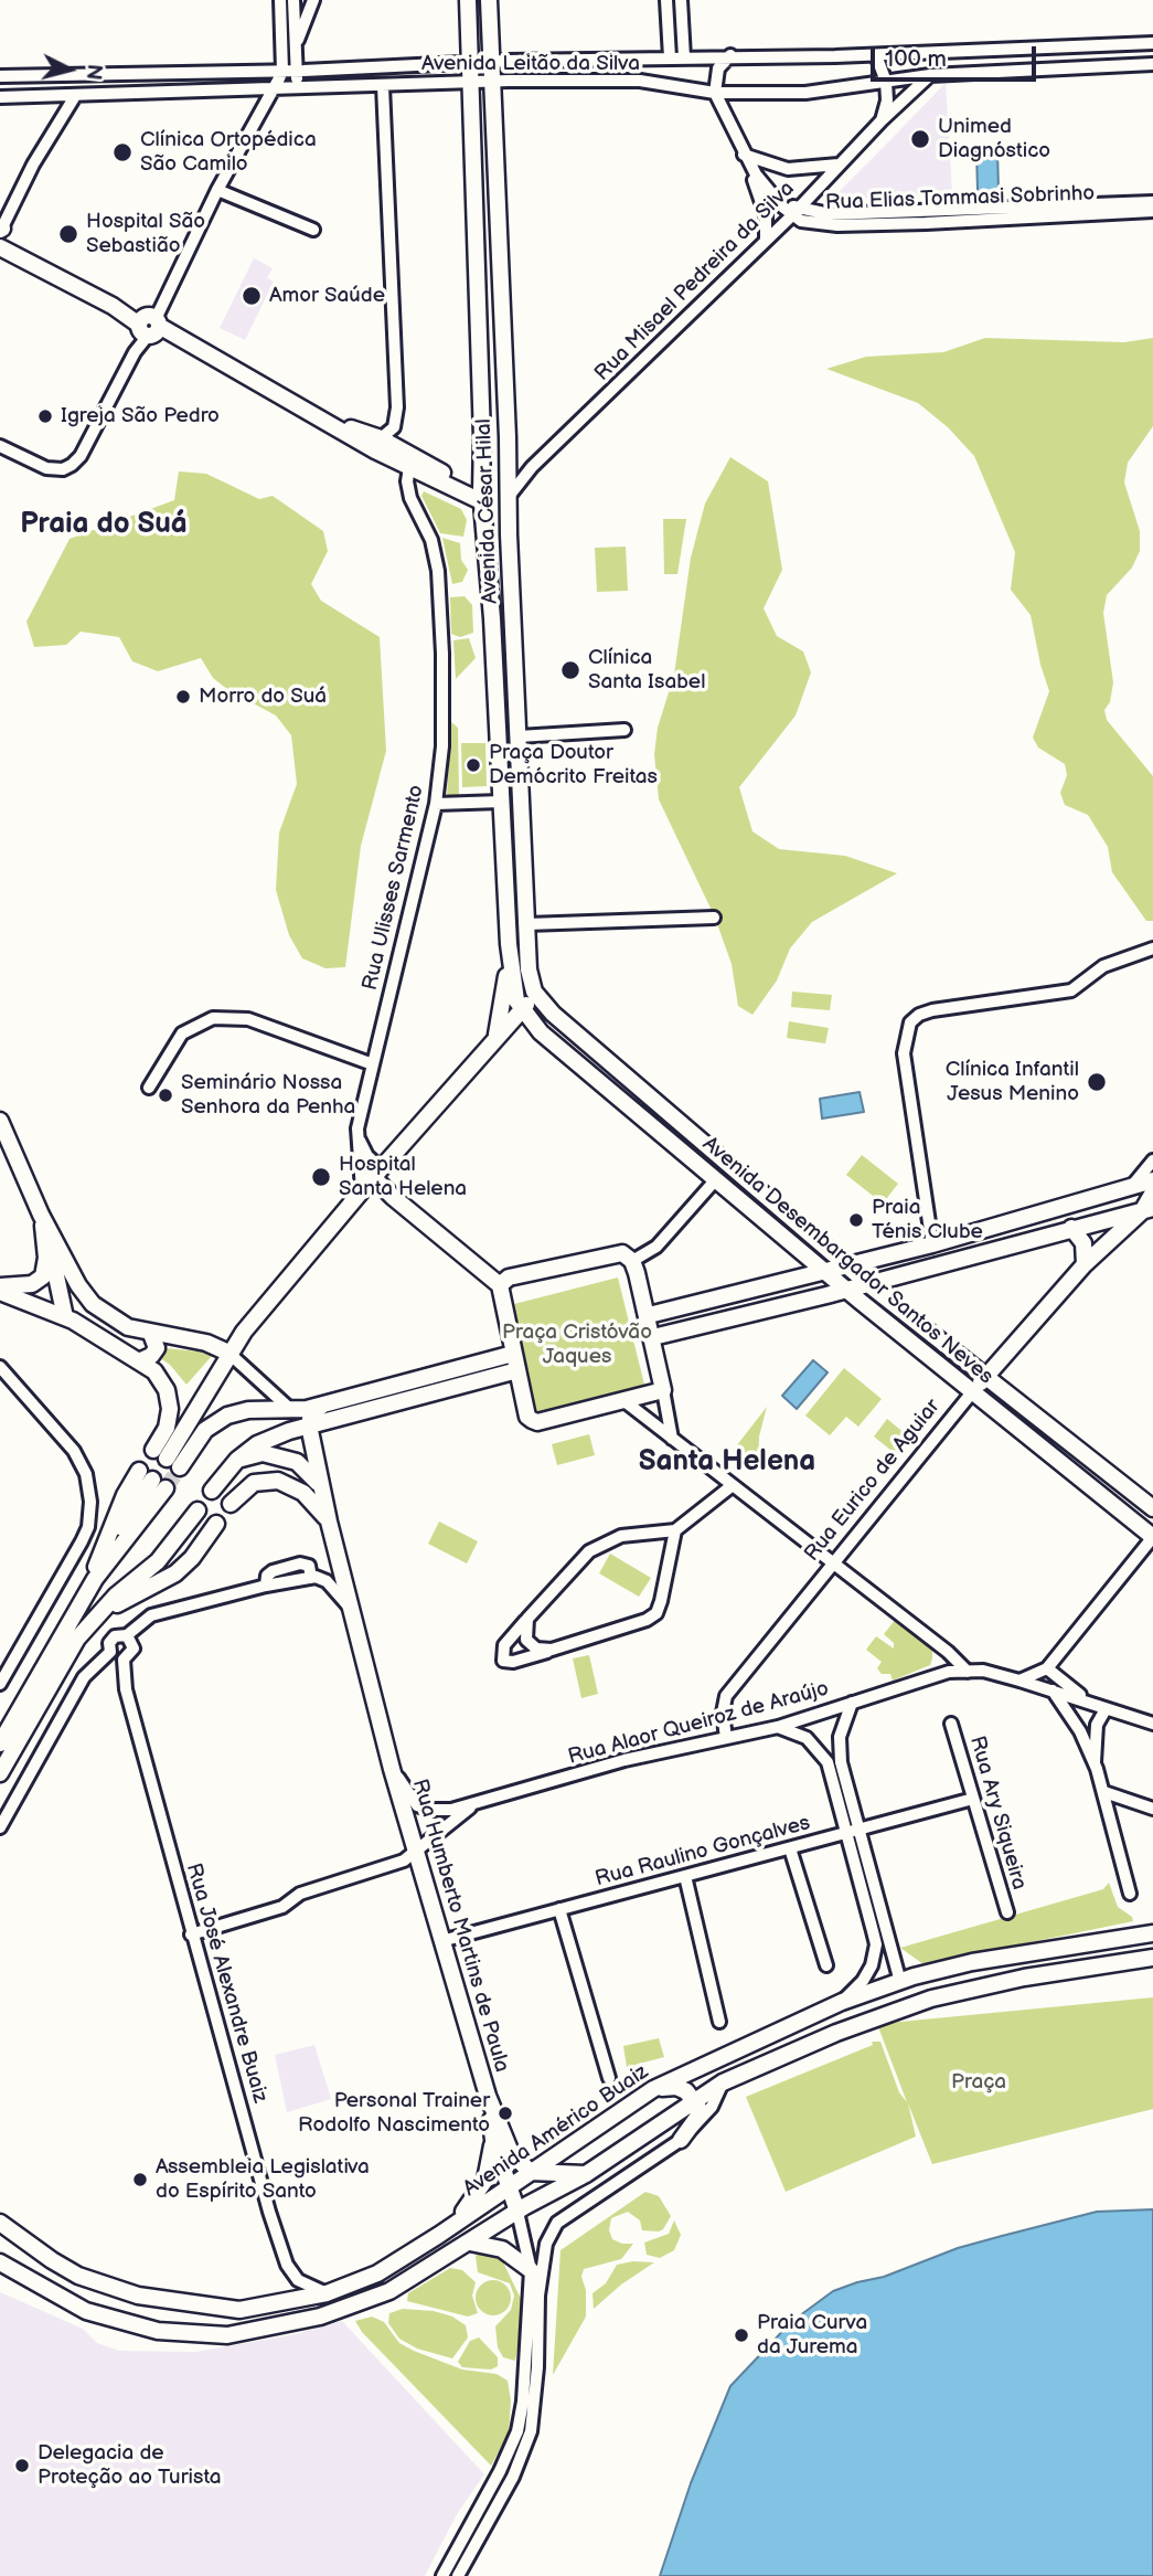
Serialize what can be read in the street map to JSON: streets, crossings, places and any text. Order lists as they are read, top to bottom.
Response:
{
  "streets": {
    "main road": [
      "Avenida César Hilal",
      "Avenida Desembargador Santos Neves",
      "Rua Eurico de Aguiar",
      "Rua Humberto Martins de Paula",
      "Avenida Américo Buaiz"
    ],
    "street": [
      "Avenida Leitão da Silva",
      "Rua Elias Tommasi Sobrinho",
      "Rua Misael Pedreira da Silva",
      "Rua Ulisses Sarmento",
      "Rua Alaor Queiroz de Araújo",
      "Rua Ary Siqueira",
      "Rua Raulino Gonçalves",
      "Rua José Alexandre Buaiz"
    ]
  },
  "crossings": [
    ["Avenida Leitão da Silva", "Rua Misael Pedreira da Silva"],
    ["Avenida Leitão da Silva", "Avenida César Hilal"],
    ["Rua Elias Tommasi Sobrinho", "Rua Misael Pedreira da Silva"],
    ["Rua Misael Pedreira da Silva", "Avenida César Hilal"],
    ["Avenida César Hilal", "Avenida Desembargador Santos Neves"],
    ["Avenida Desembargador Santos Neves", "Rua Eurico de Aguiar"],
    ["Rua Eurico de Aguiar", "Rua Alaor Queiroz de Araújo"],
    ["Rua Alaor Queiroz de Araújo", "Rua Humberto Martins de Paula"],
    ["Rua Alaor Queiroz de Araújo", "Rua José Alexandre Buaiz"],
    ["Rua Ary Siqueira", "Rua Raulino Gonçalves"],
    ["Rua Raulino Gonçalves", "Rua Humberto Martins de Paula"],
    ["Rua Humberto Martins de Paula", "Avenida Américo Buaiz"],
    ["Rua José Alexandre Buaiz", "Avenida Américo Buaiz"]
  ],
  "districts": ["Praia do Suá", "Santa Helena"],
  "parks": ["Praça Cristóvão Jaques", "Praça"],
  "places": [
    "Unimed Diagnóstico",
    "Clínica Ortopédica São Camilo",
    "Hospital São Sebastião",
    "Amor Saúde",
    "Igreja São Pedro",
    "Clínica Santa Isabel",
    "Morro do Suá",
    "Praça Doutor Demócrito Freitas",
    "Clínica Infantil Jesus Menino",
    "Seminário Nossa Senhora da Penha",
    "Hospital Santa Helena",
    "Praia Ténis Clube",
    "Personal Trainer Rodolfo Nascimento",
    "Assembleia Legislativa do Espírito Santo",
    "Praia Curva da Jurema",
    "Delegacia de Proteção ao Turista"
  ],
  "scale_bar": "100 m",
  "north": "right"
}
